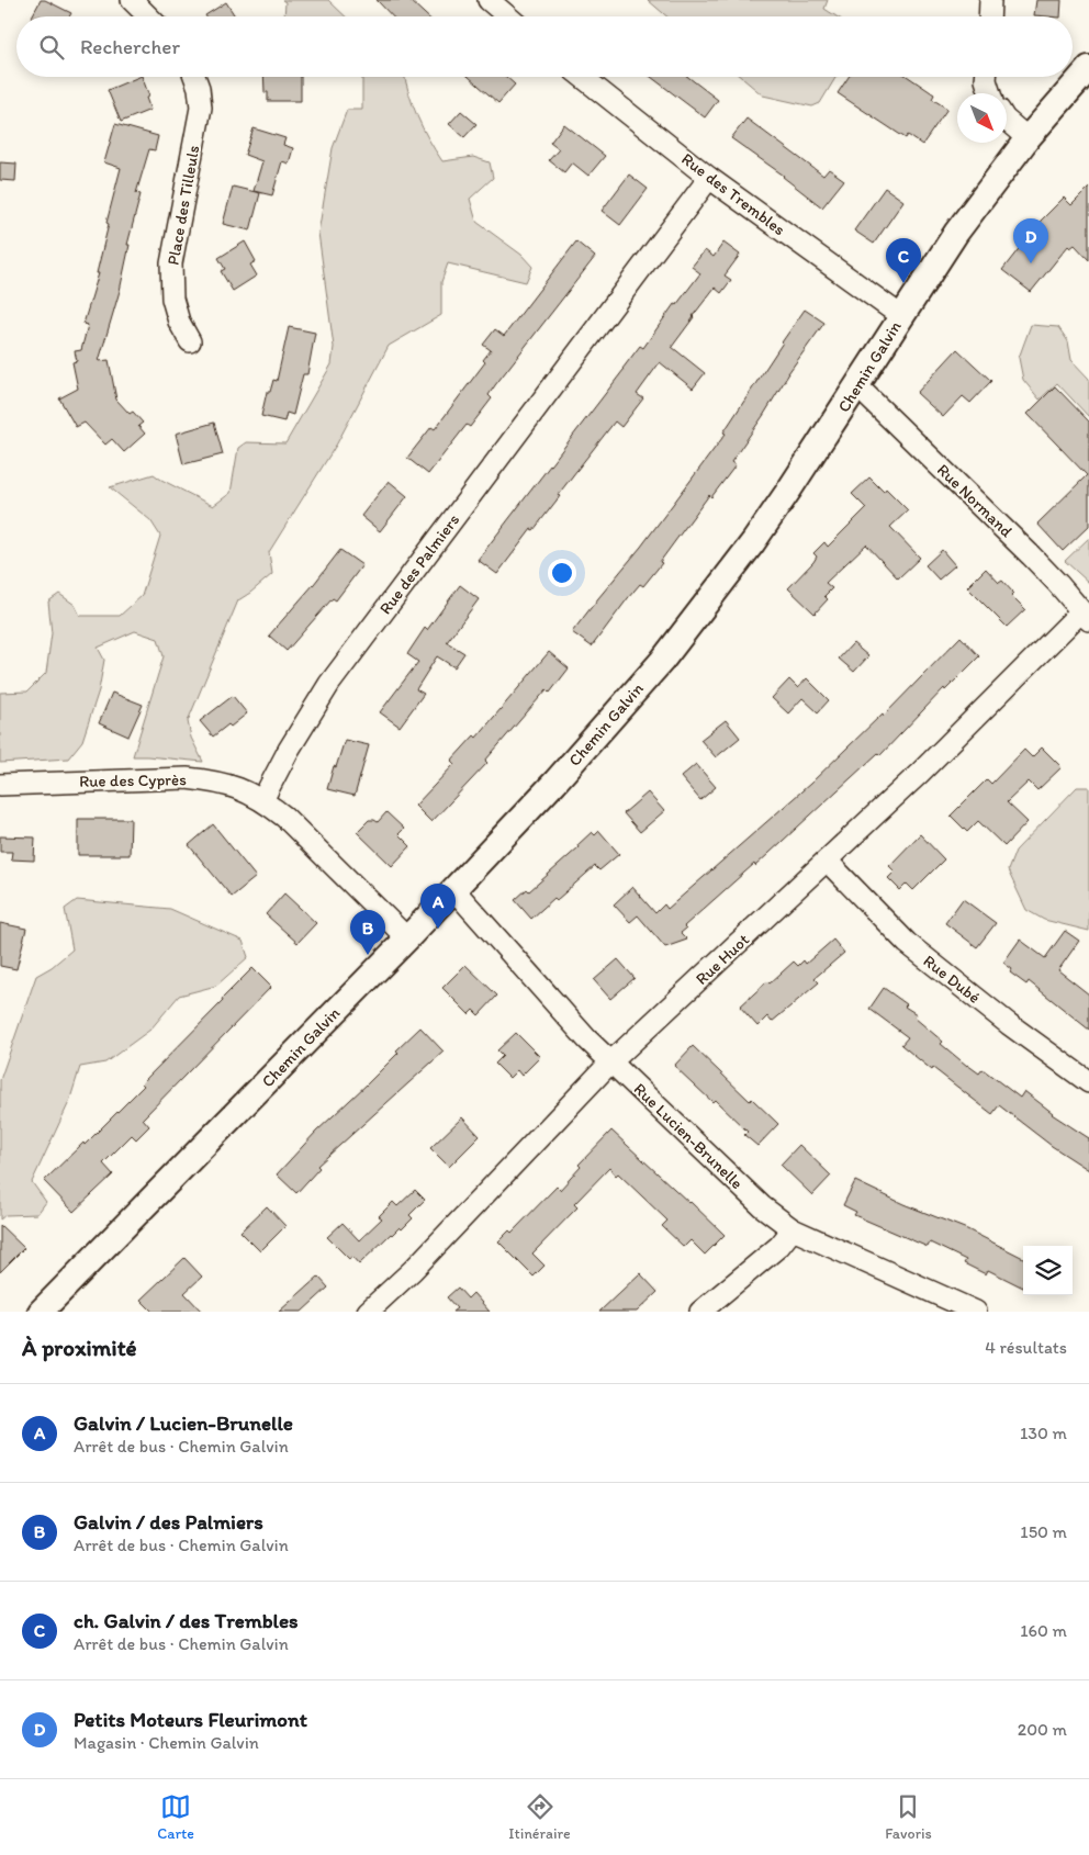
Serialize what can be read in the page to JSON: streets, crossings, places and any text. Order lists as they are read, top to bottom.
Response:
{
  "streets": {
    "street": [
      "Rue des Trembles",
      "Place des Tilleuls",
      "Chemin Galvin",
      "Rue Normand",
      "Rue des Palmiers",
      "Rue des Cyprès",
      "Rue Huot",
      "Rue Dubé",
      "Rue Lucien-Brunelle"
    ]
  },
  "crossings": [
    ["Rue des Trembles", "Chemin Galvin"],
    ["Rue des Trembles", "Rue des Palmiers"],
    ["Chemin Galvin", "Rue Normand"],
    ["Chemin Galvin", "Rue Lucien-Brunelle"],
    ["Rue Normand", "Rue Huot"],
    ["Rue des Palmiers", "Rue des Cyprès"],
    ["Rue Huot", "Rue Dubé"],
    ["Rue Huot", "Rue Lucien-Brunelle"]
  ],
  "north": "bottom right",
  "page": {
    "search": "Rechercher",
    "pins": [
      "D",
      "C",
      "A",
      "B"
    ],
    "heading": ["À proximité", "4 résultats"],
    "list": [
      {
        "mark": "A",
        "name": "Galvin / Lucien-Brunelle",
        "note": "Arrêt de bus · Chemin Galvin",
        "value": "130 m"
      },
      {
        "mark": "B",
        "name": "Galvin / des Palmiers",
        "note": "Arrêt de bus · Chemin Galvin",
        "value": "150 m"
      },
      {
        "mark": "C",
        "name": "ch. Galvin / des Trembles",
        "note": "Arrêt de bus · Chemin Galvin",
        "value": "160 m"
      },
      {
        "mark": "D",
        "name": "Petits Moteurs Fleurimont",
        "note": "Magasin · Chemin Galvin",
        "value": "200 m"
      }
    ],
    "nav": ["Carte", "Itinéraire", "Favoris"]
  }
}
